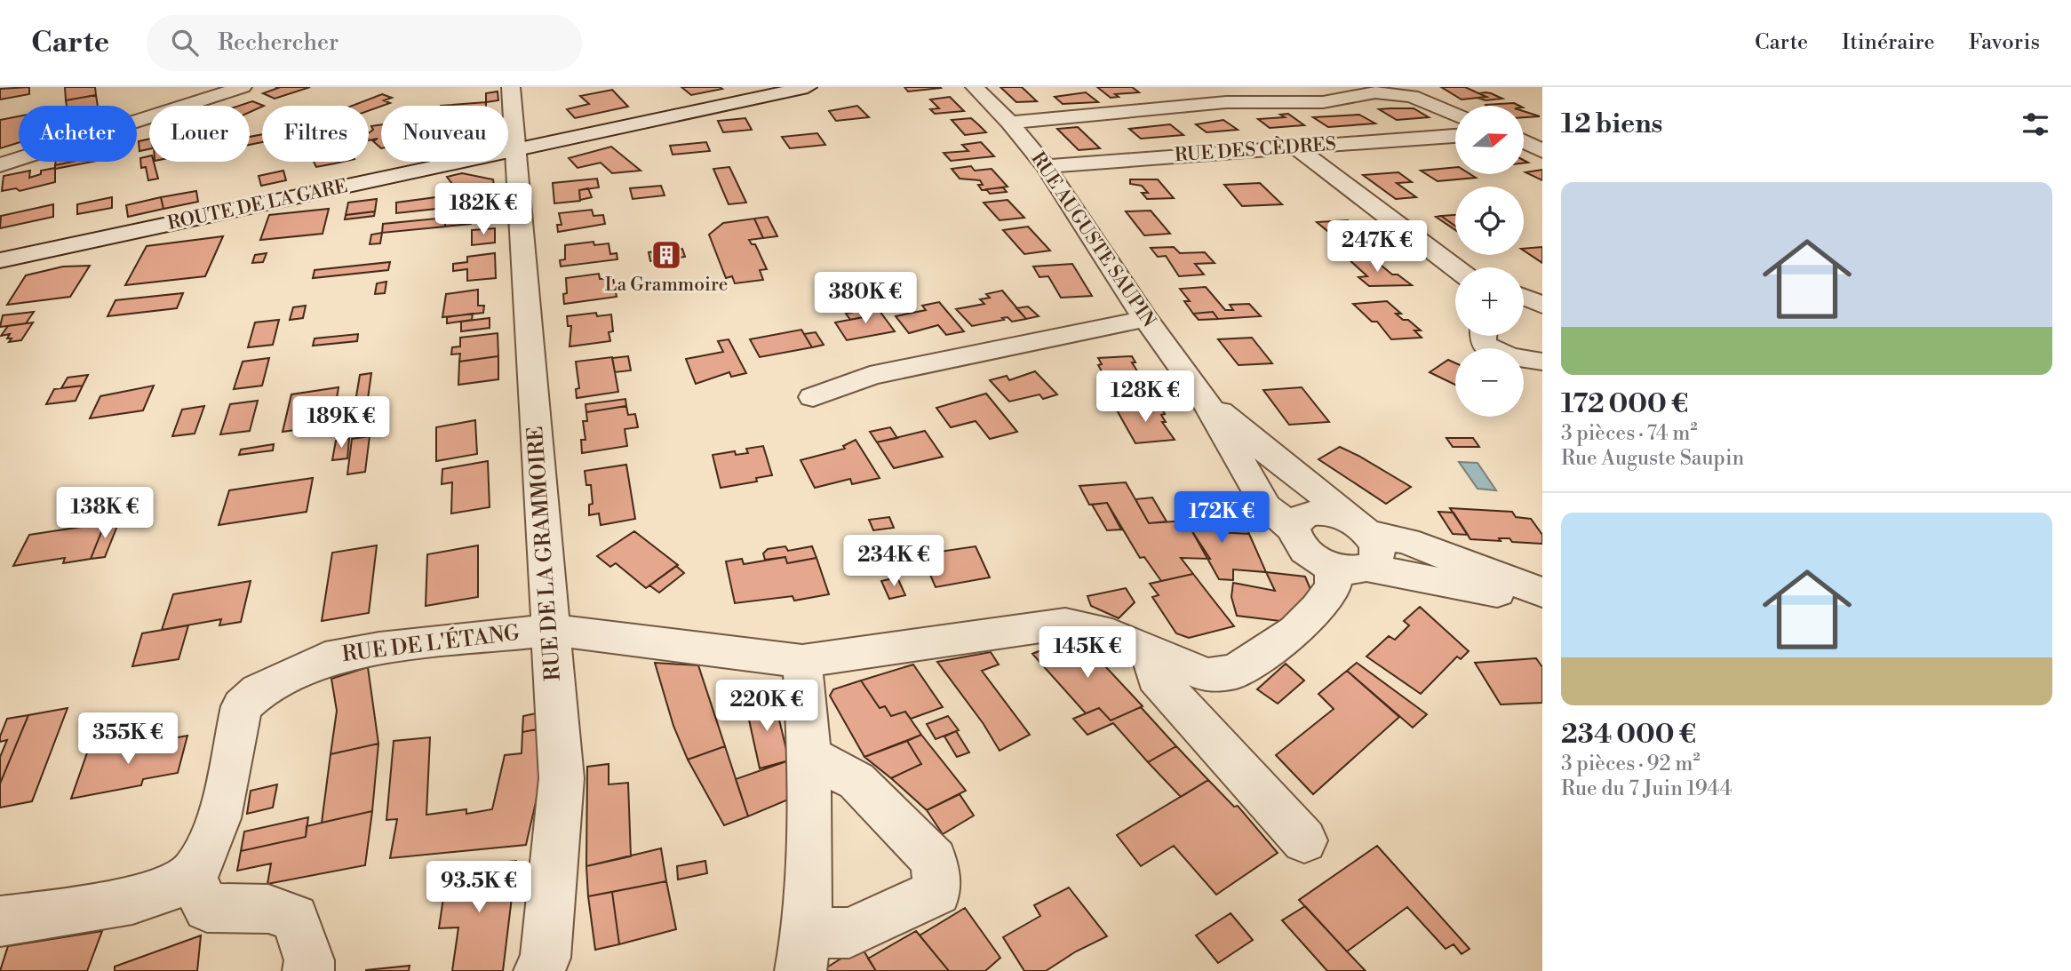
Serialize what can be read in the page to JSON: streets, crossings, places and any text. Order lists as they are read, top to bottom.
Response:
{
  "streets": {
    "street": [
      "RUE DES CÈDRES",
      "ROUTE DE LA GARE",
      "RUE AUGUSTE SAUPIN",
      "RUE DE LA GRAMMOIRE",
      "RUE DE L'ÉTANG"
    ]
  },
  "crossings": [
    ["RUE DES CÈDRES", "RUE AUGUSTE SAUPIN"],
    ["ROUTE DE LA GARE", "RUE DE LA GRAMMOIRE"],
    ["RUE AUGUSTE SAUPIN", "RUE DE L'ÉTANG"],
    ["RUE DE LA GRAMMOIRE", "RUE DE L'ÉTANG"]
  ],
  "places": {
    "building": ["La Grammoire"]
  },
  "north": "right",
  "page": {
    "header": "Carte",
    "search": "Rechercher",
    "nav": ["Carte", "Itinéraire", "Favoris"],
    "heading": "12 biens",
    "map_buttons": ["+", "−"],
    "chip": [
      "Acheter",
      "Louer",
      "Filtres",
      "Nouveau"
    ],
    "list": [
      {
        "name": "172 000 €",
        "note": "3 pièces · 74 m² · Rue Auguste Saupin"
      },
      {
        "name": "234 000 €",
        "note": "3 pièces · 92 m² · Rue du 7 Juin 1944"
      }
    ],
    "price": [
      "182K €",
      "247K €",
      "380K €",
      "128K €",
      "189K €",
      "138K €",
      "172K €",
      "234K €",
      "145K €",
      "220K €",
      "355K €",
      "93.5K €"
    ]
  }
}
